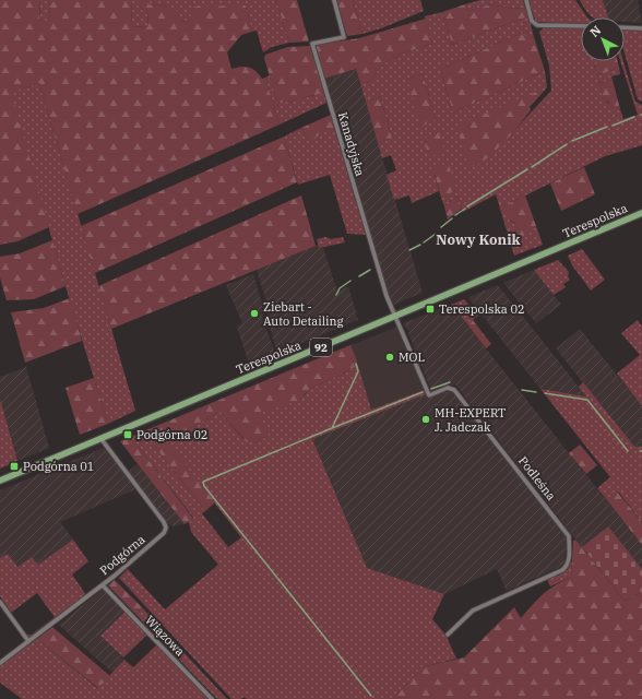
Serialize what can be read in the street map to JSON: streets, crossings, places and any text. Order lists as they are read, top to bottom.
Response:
{
  "streets": {
    "main road": ["Terespolska", "92"],
    "street": [
      "Kanadyjska",
      "Podleśna",
      "Podgórna",
      "Wiązowa"
    ]
  },
  "crossings": [
    ["Kanadyjska", "Terespolska"],
    ["Kanadyjska", "Podleśna"],
    ["Terespolska", "Podleśna"],
    ["Terespolska", "Podgórna"],
    ["Podgórna", "Wiązowa"]
  ],
  "districts": ["Nowy Konik"],
  "places": {
    "transit": ["Terespolska 02", "Podgórna 02", "Podgórna 01"],
    "other": ["Ziebart - Auto Detailing", "MOL", "MH-EXPERT J. Jadczak"]
  },
  "north": "top left"
}
